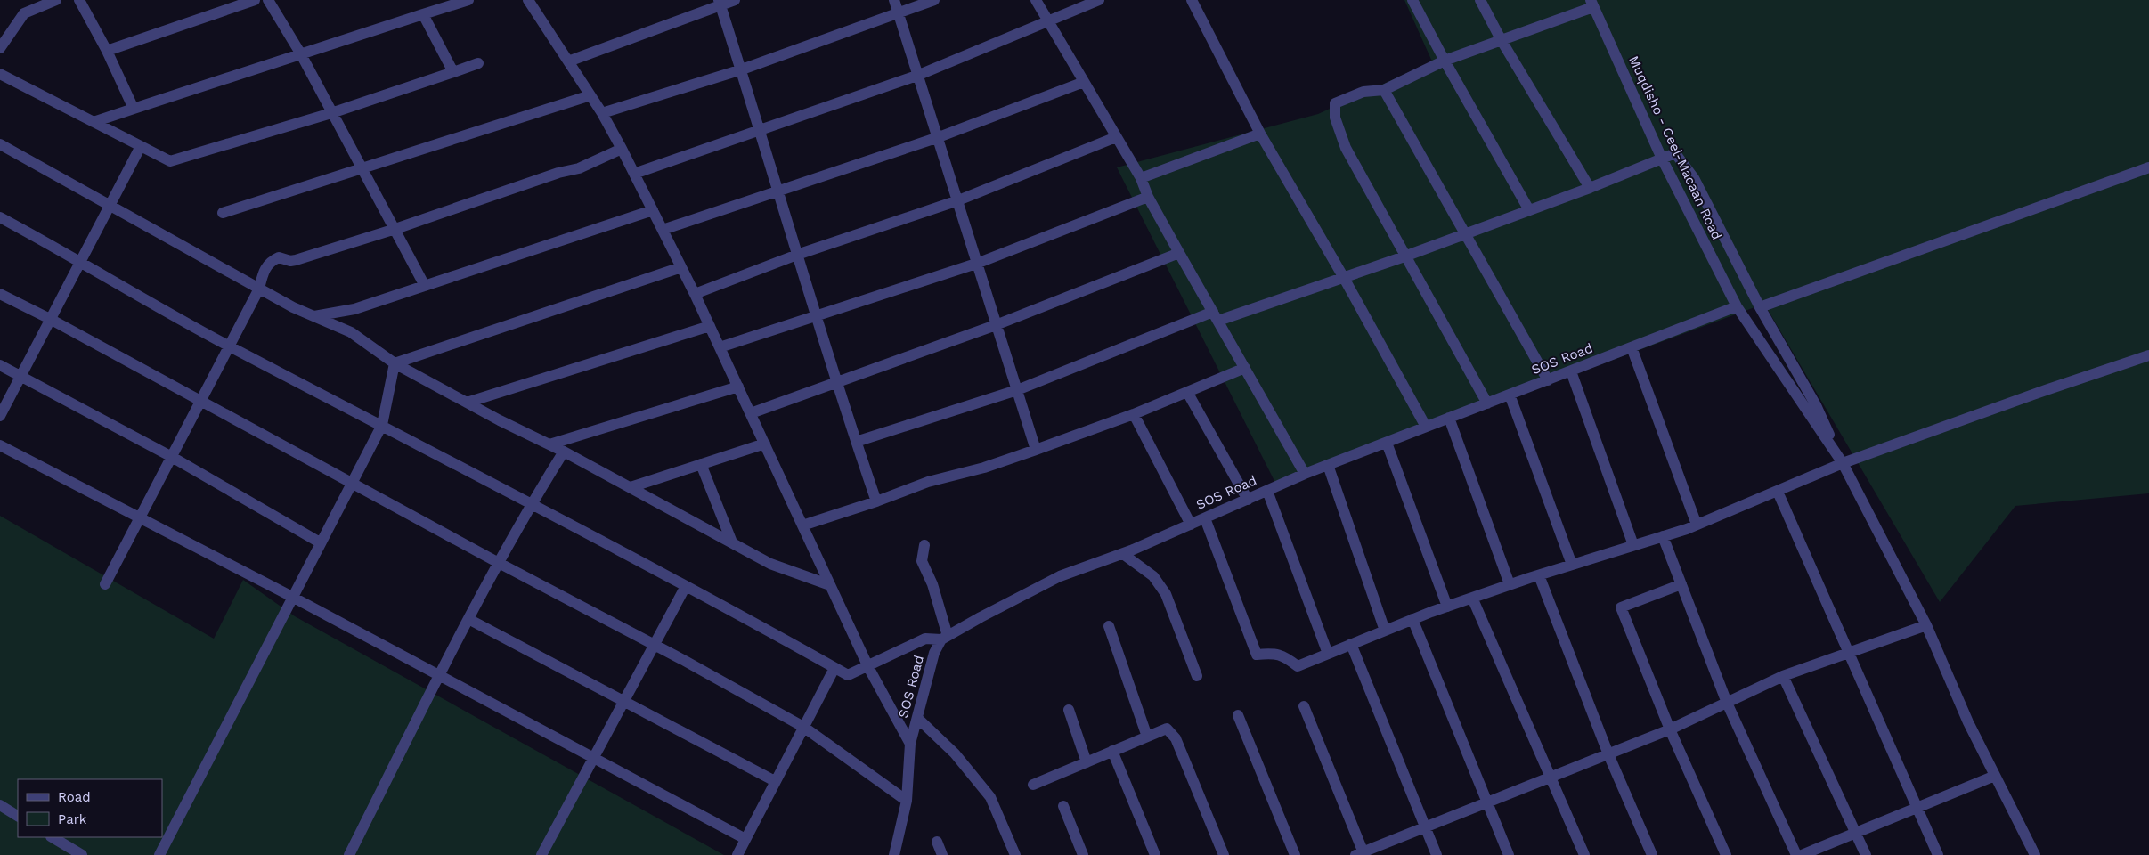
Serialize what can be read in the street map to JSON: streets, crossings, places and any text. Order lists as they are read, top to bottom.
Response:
{
  "streets": {
    "street": ["Muqdisho - Ceel-Macaan Road", "SOS Road"]
  },
  "crossings": [
    ["Muqdisho - Ceel-Macaan Road", "SOS Road"]
  ],
  "legend": ["Road", "Park"]
}
